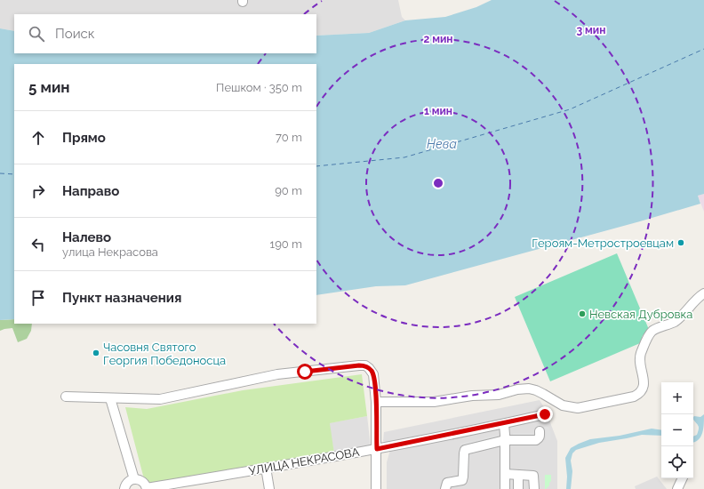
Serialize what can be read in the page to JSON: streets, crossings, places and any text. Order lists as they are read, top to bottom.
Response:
{
  "streets": {
    "street": ["УЛИЦА НЕКРАСОВА"]
  },
  "water": ["Нева"],
  "places": ["Героям-Метростроевцам", "Невская Дубровка", "Часовня Святого Георгия Победоносца"],
  "page": {
    "search": "Поиск",
    "heading": ["5 мин", "Пешком · 350 m"],
    "list": [
      ["Прямо", "70 m"],
      ["Направо", "90 m"],
      ["Налево", "улица Некрасова", "190 m"],
      "Пункт назначения"
    ],
    "map_buttons": ["+", "−"]
  },
  "rings": ["3 мин", "2 мин", "1 мин"]
}
